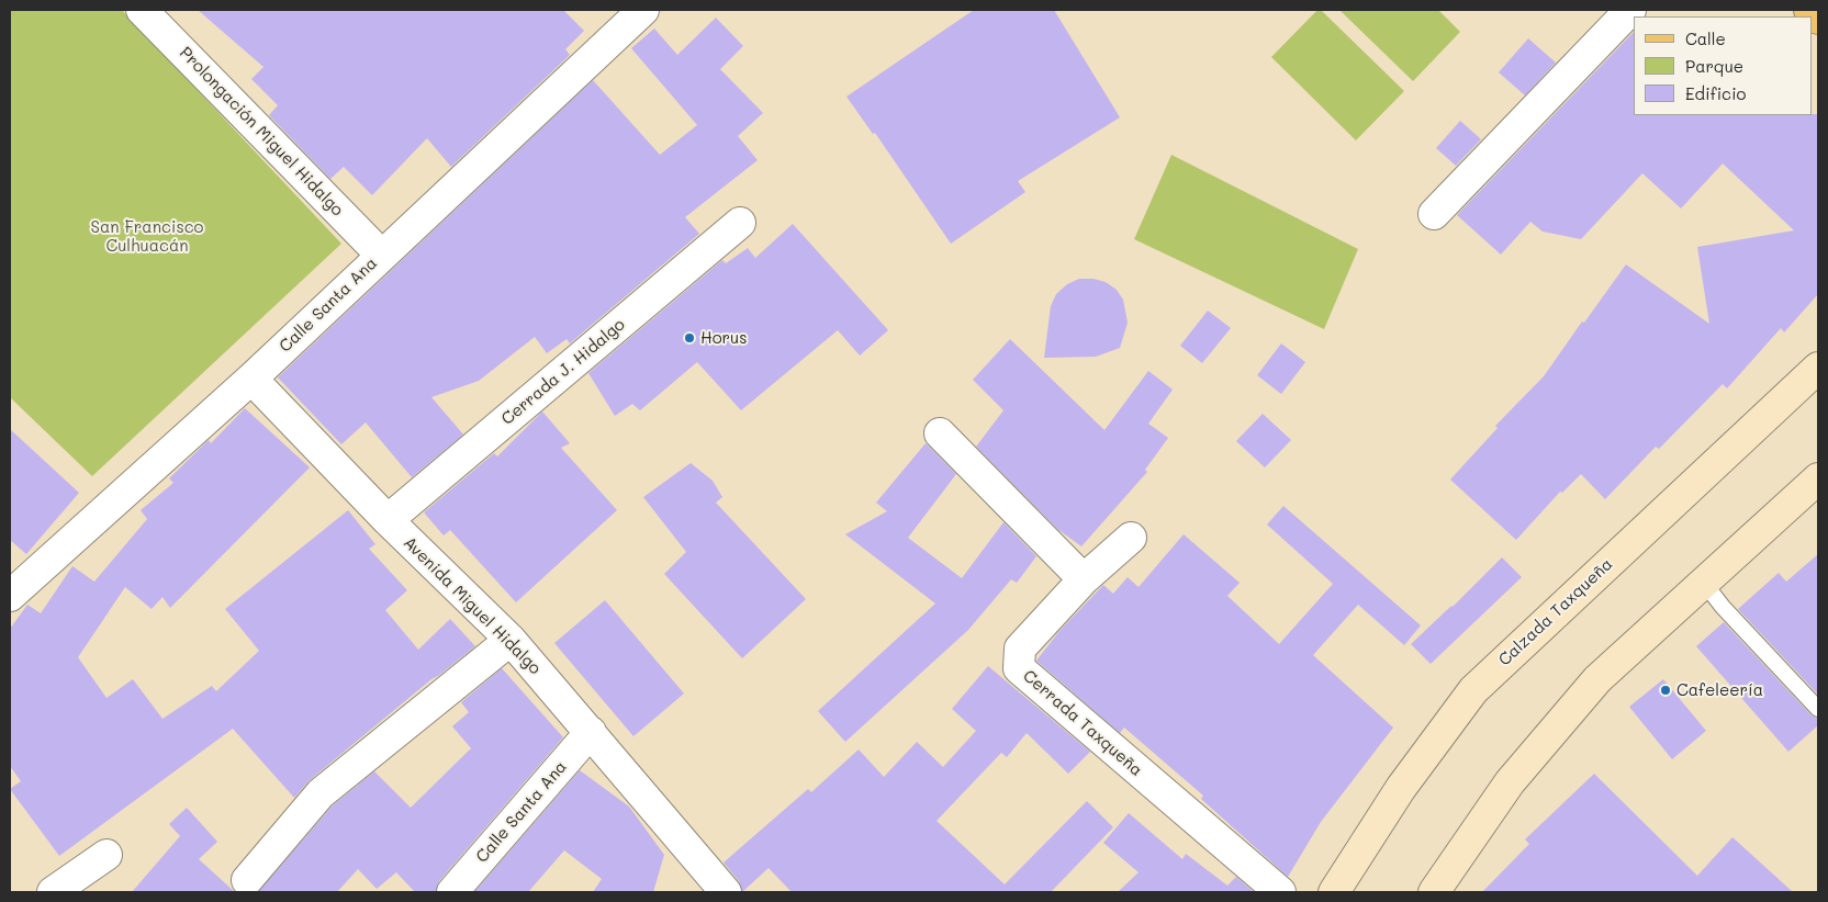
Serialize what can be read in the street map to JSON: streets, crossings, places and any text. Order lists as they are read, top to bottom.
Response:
{
  "streets": {
    "main road": ["Calzada Taxqueña"],
    "street": [
      "Prolongación Miguel Hidalgo",
      "Calle Santa Ana",
      "Cerrada J. Hidalgo",
      "Avenida Miguel Hidalgo",
      "Cerrada Taxqueña"
    ]
  },
  "crossings": [
    ["Prolongación Miguel Hidalgo", "Calle Santa Ana"],
    ["Calle Santa Ana", "Avenida Miguel Hidalgo"],
    ["Cerrada J. Hidalgo", "Avenida Miguel Hidalgo"]
  ],
  "parks": ["San Francisco Culhuacán"],
  "places": ["Horus", "Cafeleería"],
  "legend": ["Calle", "Parque", "Edificio"]
}
